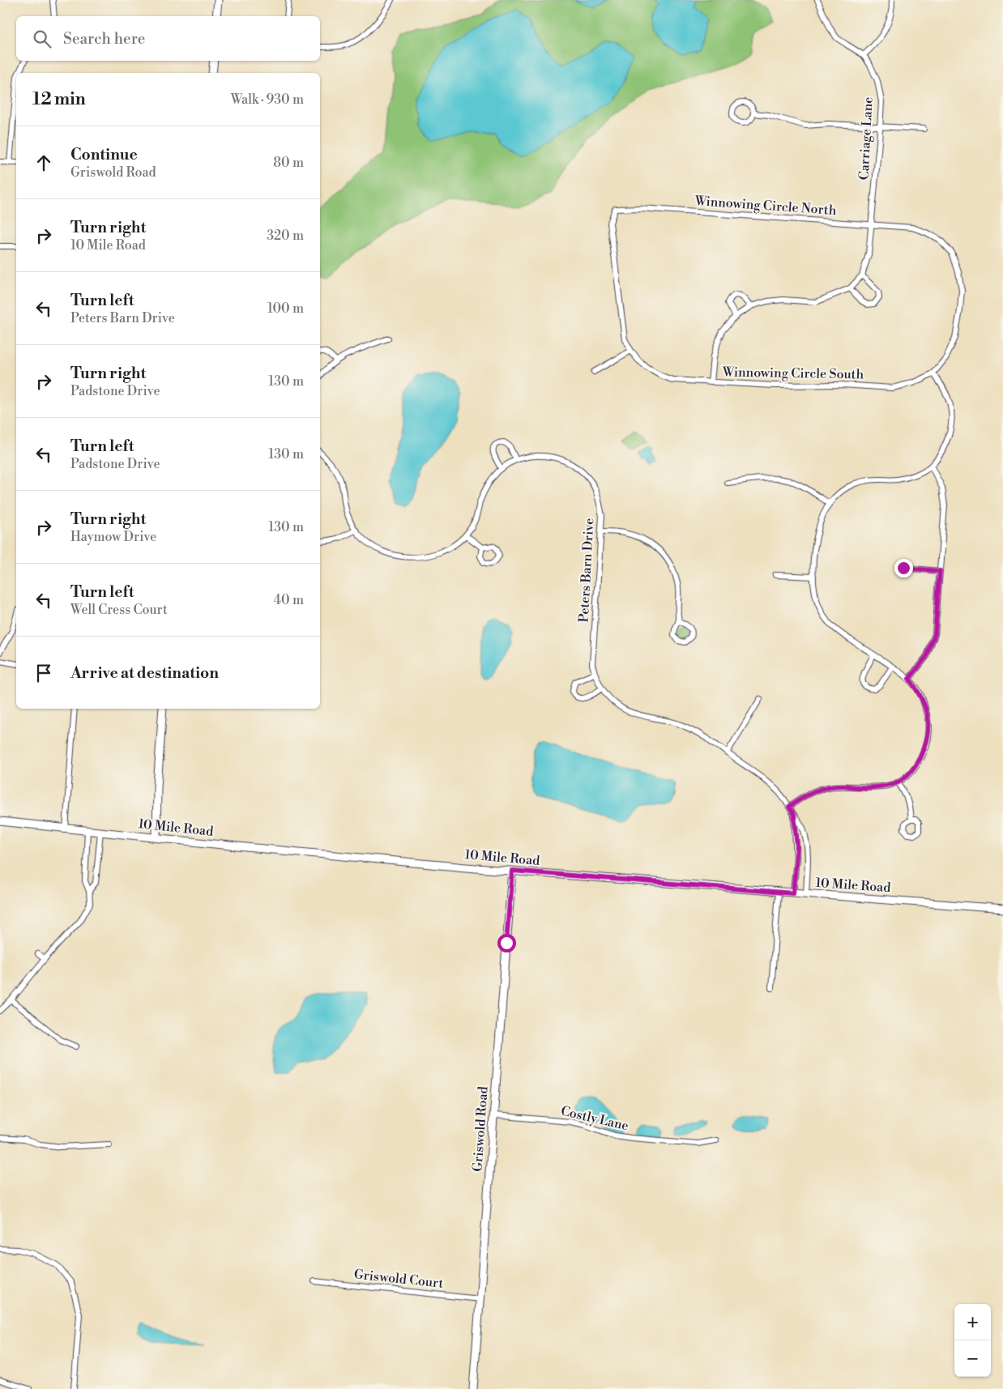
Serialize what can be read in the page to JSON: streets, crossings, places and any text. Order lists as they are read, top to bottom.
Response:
{
  "streets": {
    "main road": ["10 Mile Road", "Griswold Road"],
    "street": [
      "Carriage Lane",
      "Winnowing Circle North",
      "Winnowing Circle South",
      "Peters Barn Drive",
      "Costly Lane",
      "Griswold Court"
    ]
  },
  "crossings": [
    ["Carriage Lane", "Winnowing Circle North"],
    ["Carriage Lane", "Winnowing Circle South"],
    ["Winnowing Circle North", "Winnowing Circle South"],
    ["Peters Barn Drive", "10 Mile Road"],
    ["10 Mile Road", "Griswold Road"],
    ["Costly Lane", "Griswold Road"],
    ["Griswold Road", "Griswold Court"]
  ],
  "page": {
    "search": "Search here",
    "heading": ["12 min", "Walk · 930 m"],
    "list": [
      ["Continue", "Griswold Road", "80 m"],
      ["Turn right", "10 Mile Road", "320 m"],
      ["Turn left", "Peters Barn Drive", "100 m"],
      ["Turn right", "Padstone Drive", "130 m"],
      ["Turn left", "Padstone Drive", "130 m"],
      ["Turn right", "Haymow Drive", "130 m"],
      ["Turn left", "Well Cress Court", "40 m"],
      "Arrive at destination"
    ],
    "map_buttons": ["+", "−"]
  }
}
